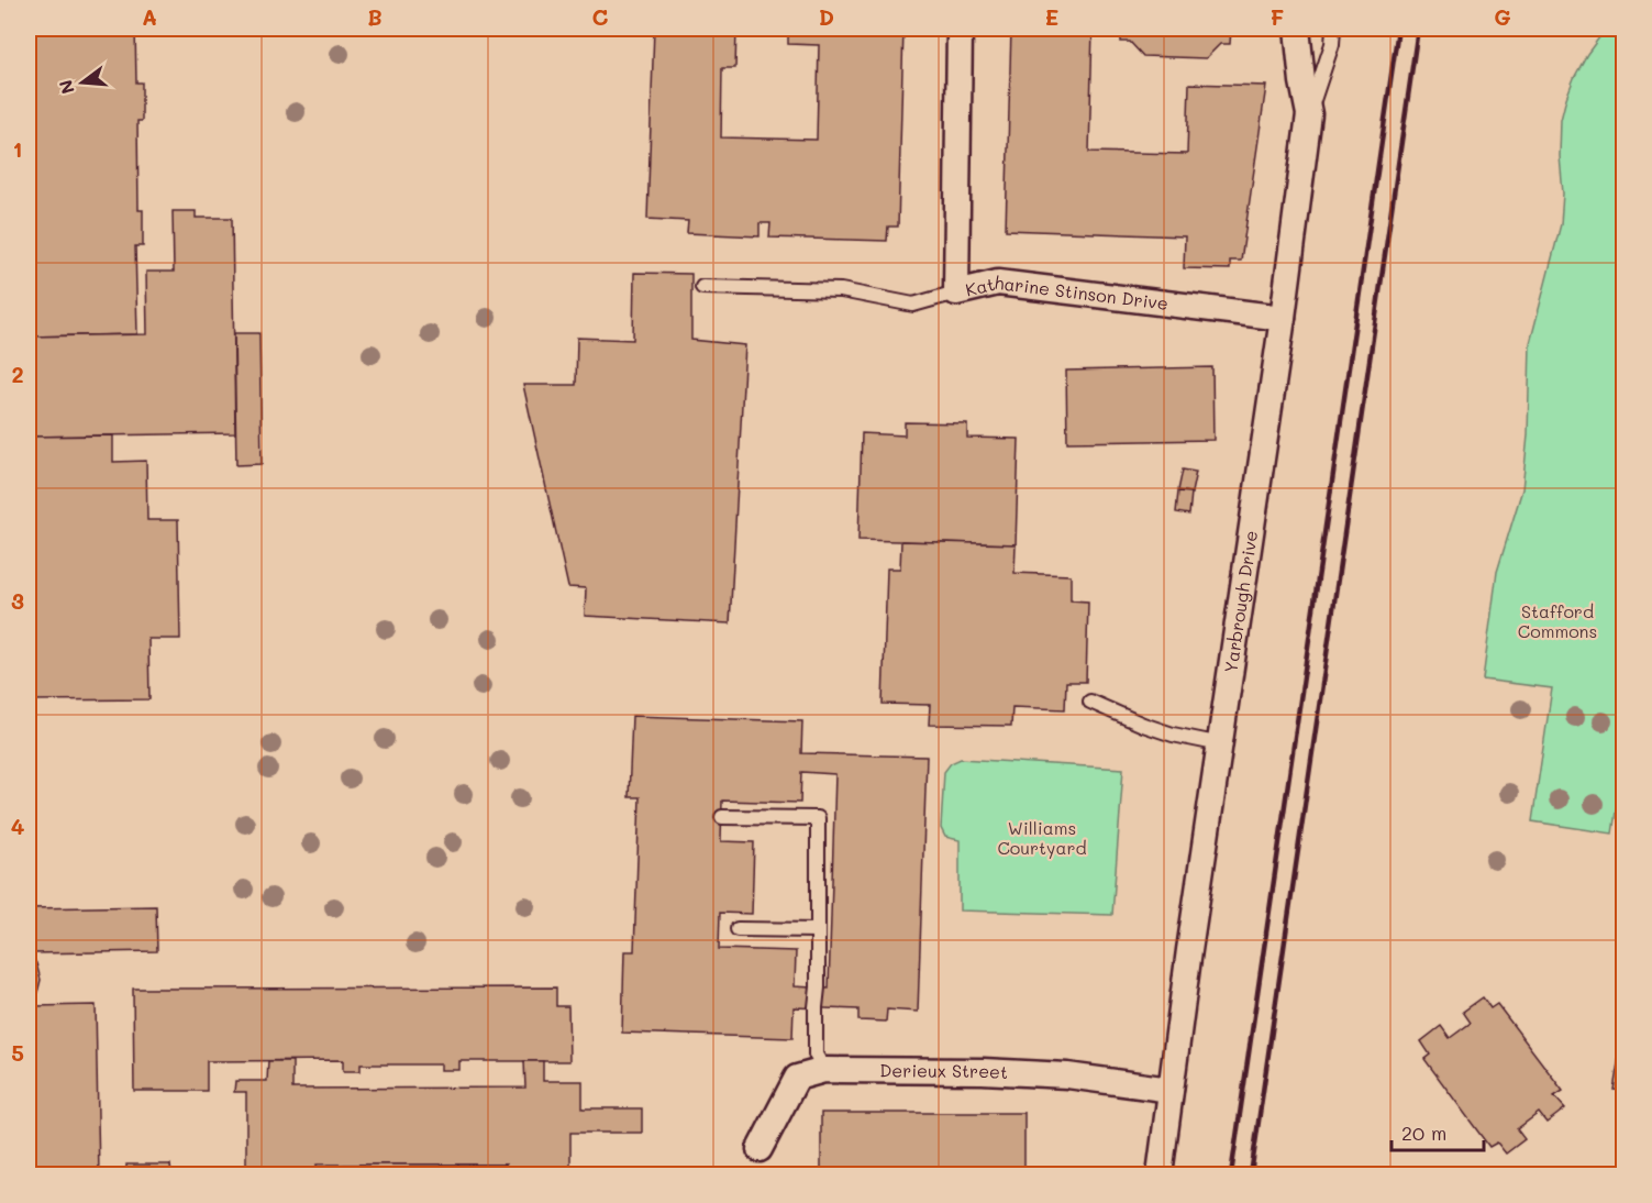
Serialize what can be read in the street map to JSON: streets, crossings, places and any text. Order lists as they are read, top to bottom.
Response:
{
  "streets": {
    "street": ["Katharine Stinson Drive", "Yarbrough Drive", "Derieux Street"]
  },
  "crossings": [
    ["Katharine Stinson Drive", "Yarbrough Drive"],
    ["Yarbrough Drive", "Derieux Street"]
  ],
  "parks": ["Stafford Commons", "Williams Courtyard"],
  "scale_bar": "20 m",
  "north": "left",
  "grid": {
    "columns": [
      "A",
      "B",
      "C",
      "D",
      "E",
      "F",
      "G"
    ],
    "rows": [
      "1",
      "2",
      "3",
      "4",
      "5"
    ]
  }
}
